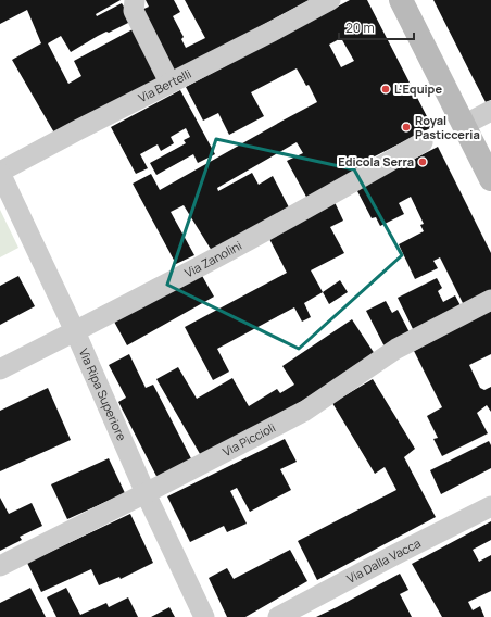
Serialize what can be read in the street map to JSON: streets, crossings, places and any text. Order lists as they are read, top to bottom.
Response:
{
  "streets": {
    "street": [
      "Via Bertelli",
      "Via Zanolini",
      "Via Ripa Superiore",
      "Via Piccioli",
      "Via Dalla Vacca"
    ]
  },
  "crossings": [
    ["Via Bertelli", "Via Ripa Superiore"],
    ["Via Zanolini", "Via Ripa Superiore"],
    ["Via Ripa Superiore", "Via Piccioli"]
  ],
  "places": ["L'Equipe", "Royal Pasticceria", "Edicola Serra"],
  "scale_bar": "20 m"
}
